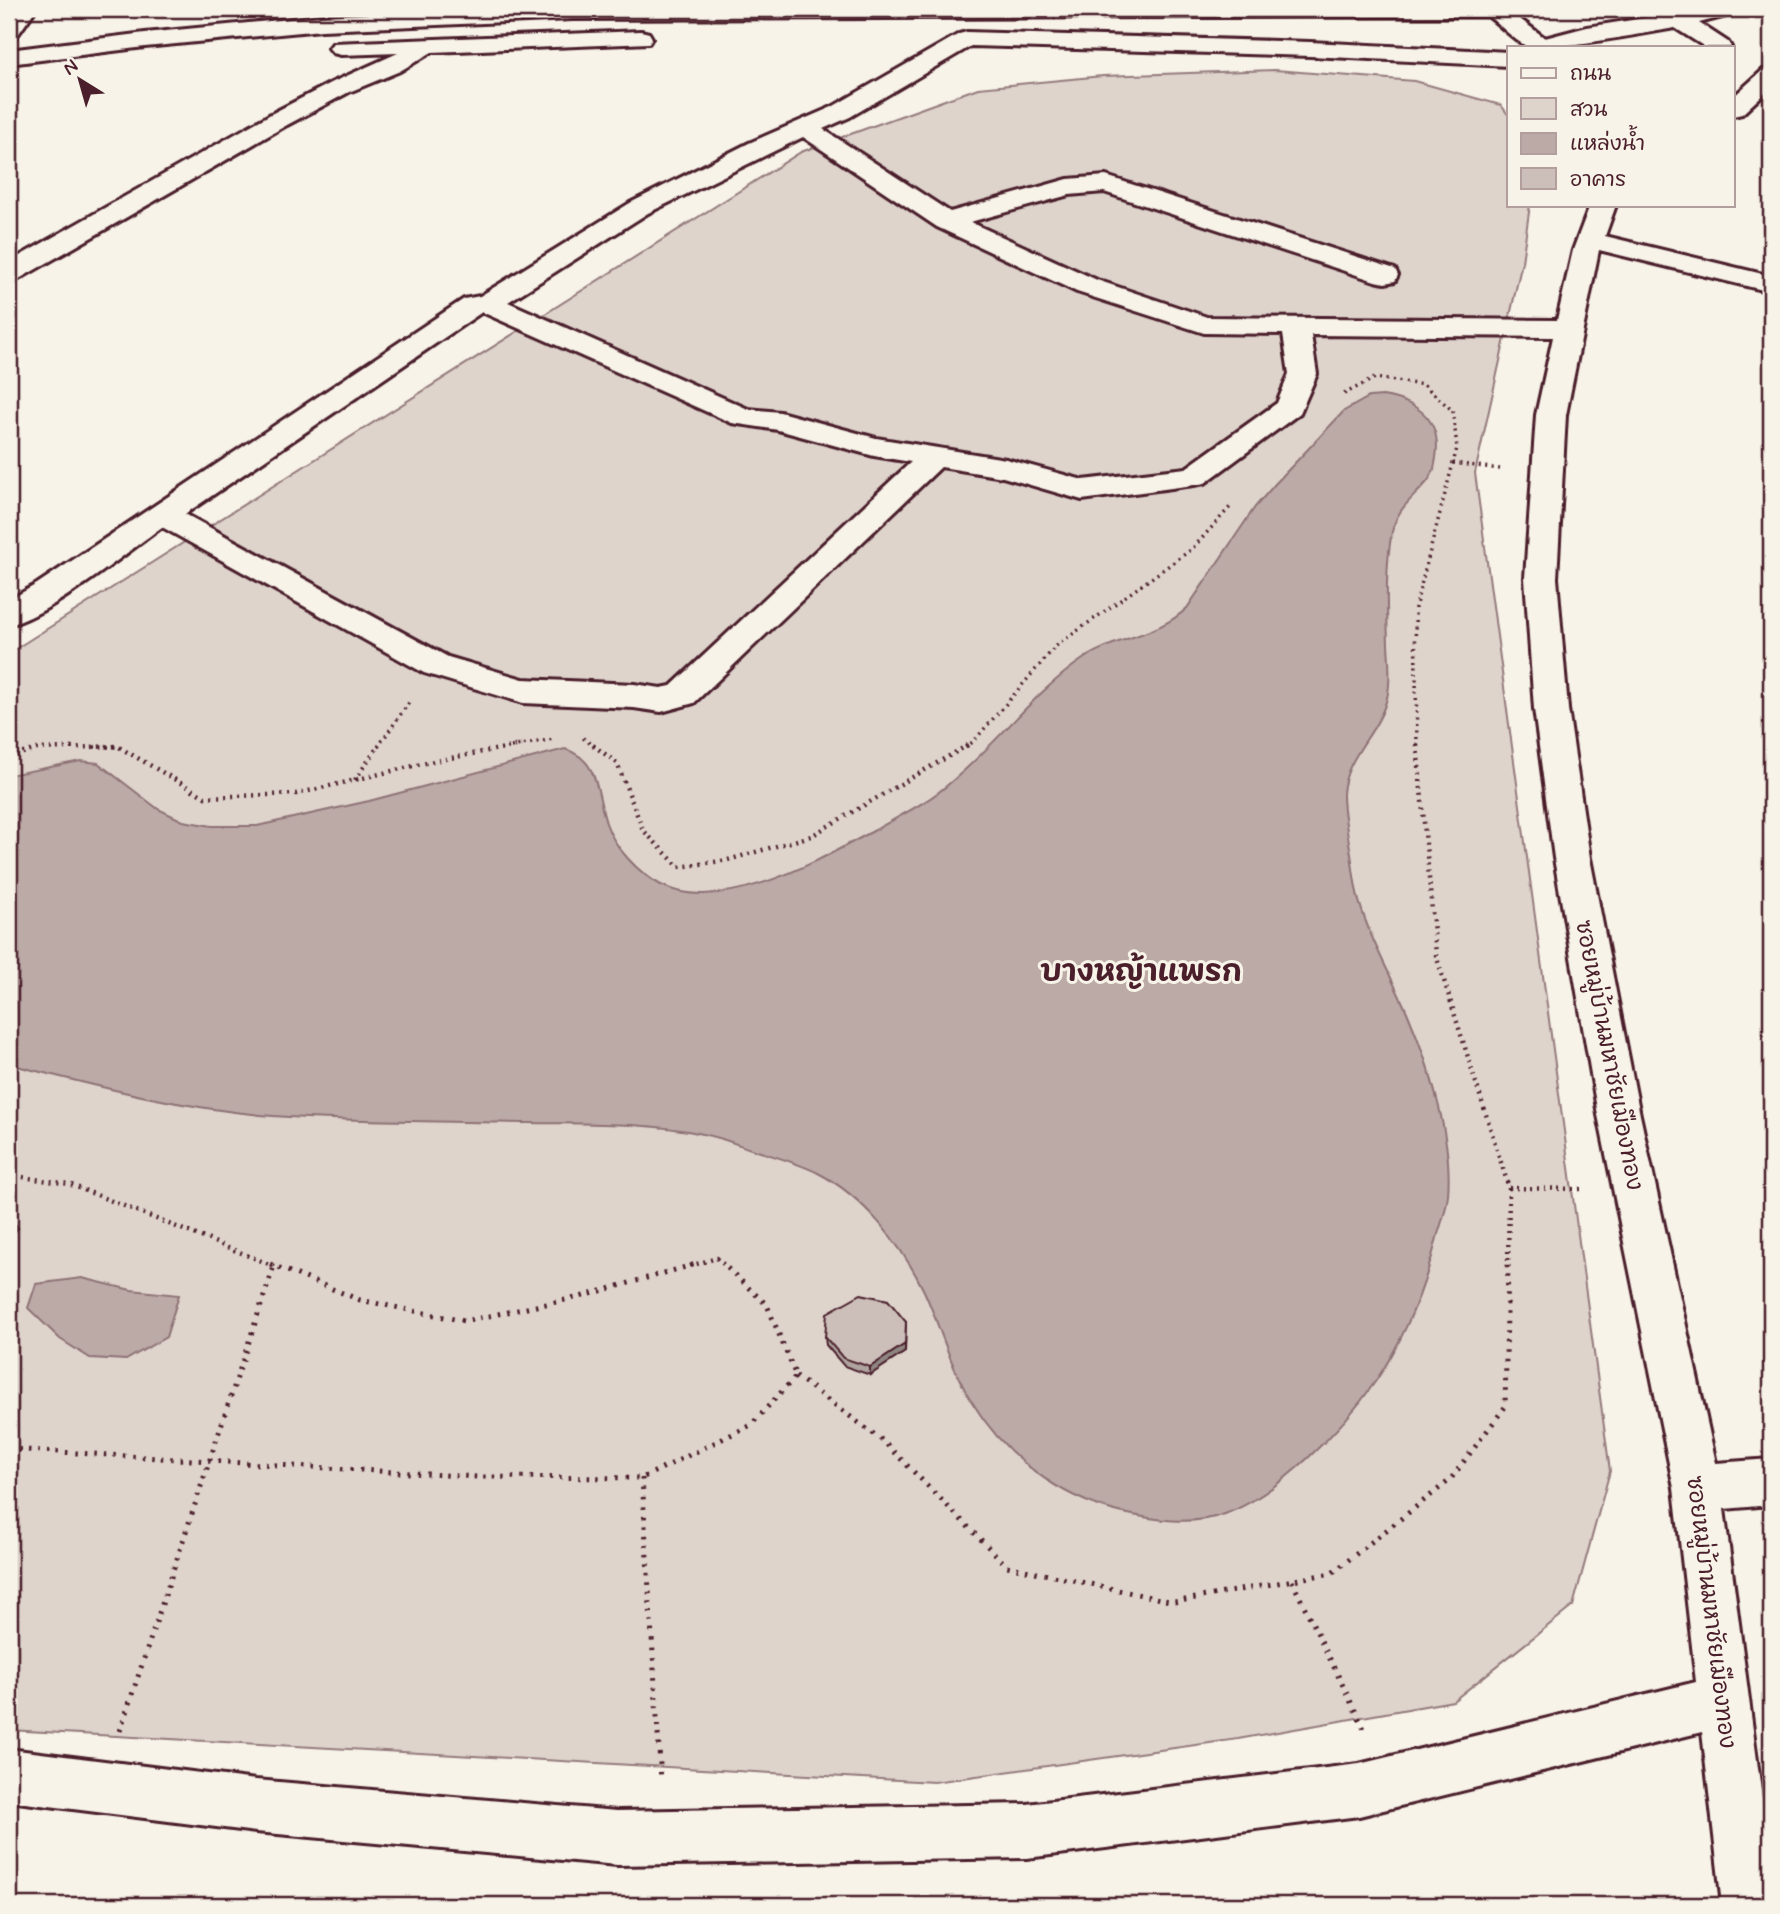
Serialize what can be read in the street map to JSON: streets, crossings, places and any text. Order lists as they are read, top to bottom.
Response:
{
  "streets": {
    "street": ["ซอยหมู่บ้านมหาชัยเมืองทอง"]
  },
  "districts": ["บางหญ้าแพรก"],
  "legend": [
    "ถนน",
    "สวน",
    "แหล่งน้ำ",
    "อาคาร"
  ],
  "north": "top left"
}
